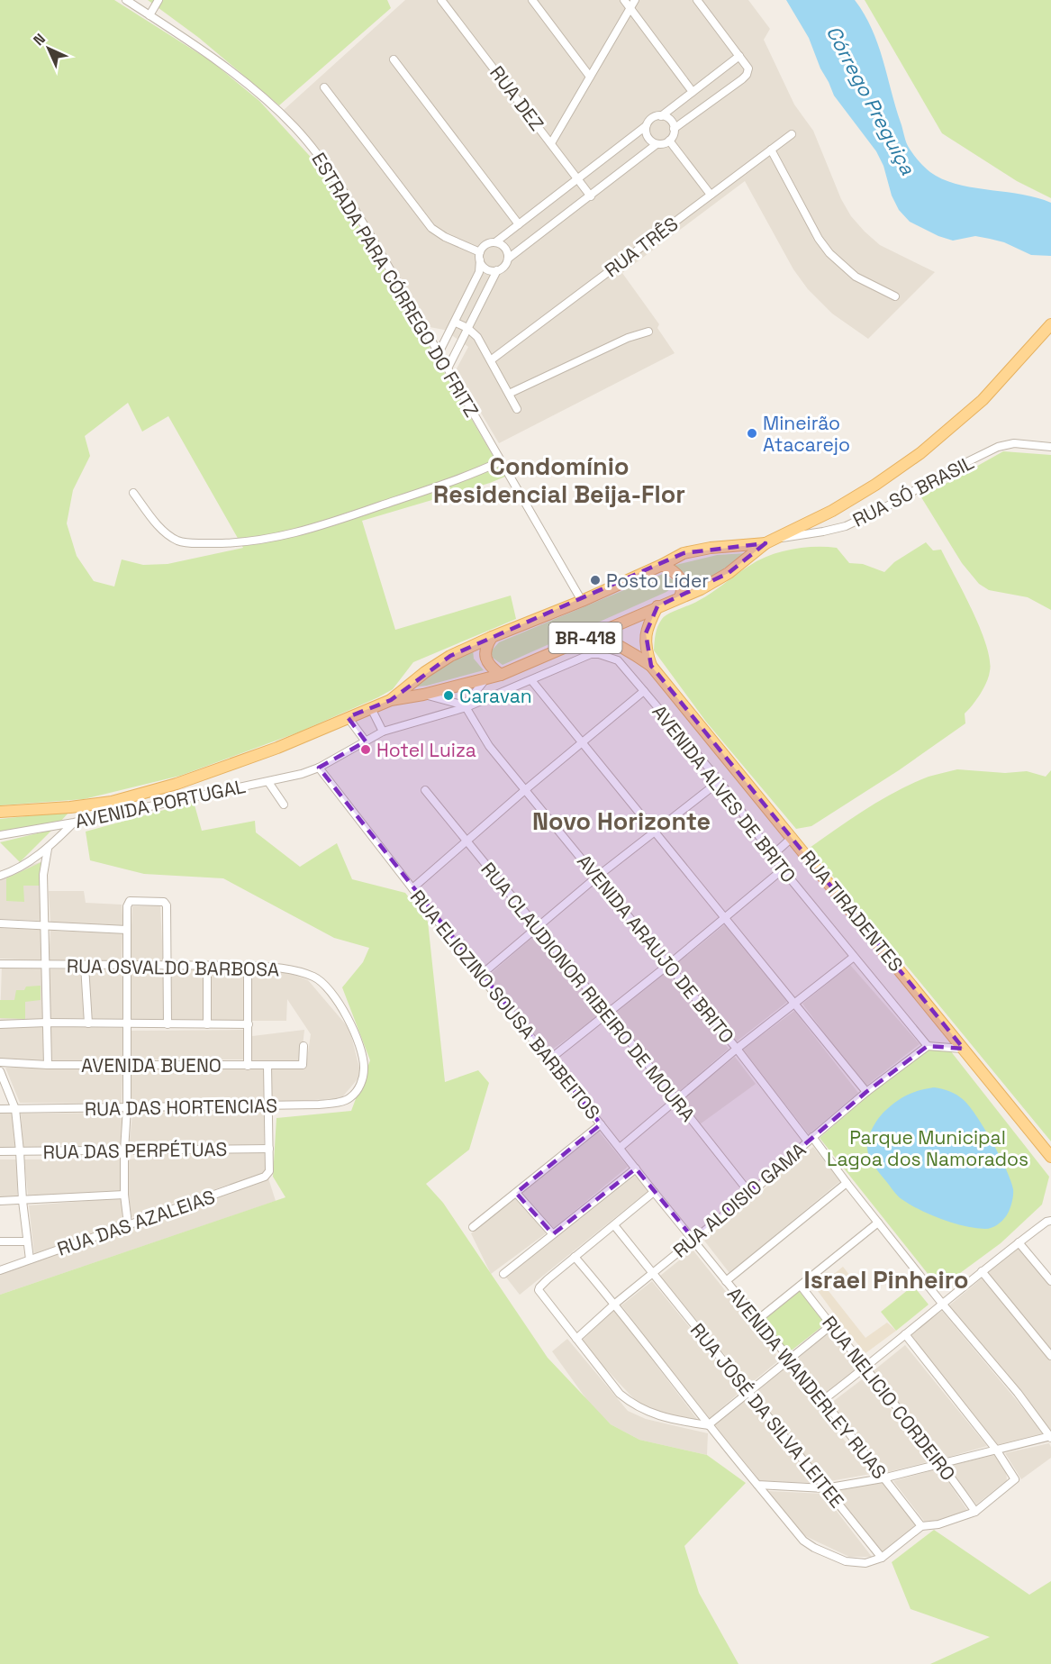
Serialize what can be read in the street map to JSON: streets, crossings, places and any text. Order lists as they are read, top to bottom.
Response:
{
  "streets": {
    "main road": ["BR-418", "RUA TIRADENTES"],
    "street": [
      "RUA DEZ",
      "RUA TRÊS",
      "ESTRADA PARA CÓRREGO DO FRITZ",
      "RUA SÓ BRASIL",
      "AVENIDA ALVES DE BRITO",
      "AVENIDA PORTUGAL",
      "AVENIDA ARAUJO DE BRITO",
      "RUA OSVALDO BARBOSA",
      "RUA CLAUDIONOR RIBEIRO DE MOURA",
      "RUA ELIOZINO SOUSA BARBEITOS",
      "AVENIDA BUENO",
      "RUA DAS HORTENCIAS",
      "RUA DAS PERPÉTUAS",
      "RUA ALOISIO GAMA",
      "RUA DAS AZALEIAS",
      "AVENIDA WANDERLEY RUAS",
      "RUA NELICIO CORDEIRO",
      "RUA JOSÉ DA SILVA LEITEE"
    ]
  },
  "crossings": [
    ["ESTRADA PARA CÓRREGO DO FRITZ", "BR-418"],
    ["RUA SÓ BRASIL", "BR-418"],
    ["BR-418", "RUA TIRADENTES"],
    ["AVENIDA ALVES DE BRITO", "AVENIDA PORTUGAL"],
    ["AVENIDA ALVES DE BRITO", "AVENIDA ARAUJO DE BRITO"],
    ["AVENIDA ALVES DE BRITO", "RUA ELIOZINO SOUSA BARBEITOS"],
    ["AVENIDA ALVES DE BRITO", "RUA ALOISIO GAMA"],
    ["AVENIDA PORTUGAL", "RUA ELIOZINO SOUSA BARBEITOS"],
    ["AVENIDA ARAUJO DE BRITO", "RUA ALOISIO GAMA"],
    ["RUA OSVALDO BARBOSA", "RUA DAS HORTENCIAS"],
    ["RUA CLAUDIONOR RIBEIRO DE MOURA", "RUA ALOISIO GAMA"],
    ["RUA ELIOZINO SOUSA BARBEITOS", "RUA ALOISIO GAMA"],
    ["RUA ELIOZINO SOUSA BARBEITOS", "AVENIDA WANDERLEY RUAS"],
    ["RUA DAS PERPÉTUAS", "RUA DAS AZALEIAS"],
    ["RUA ALOISIO GAMA", "AVENIDA WANDERLEY RUAS"],
    ["RUA ALOISIO GAMA", "RUA JOSÉ DA SILVA LEITEE"]
  ],
  "districts": ["Condomínio Residencial Beija-Flor", "Novo Horizonte", "Israel Pinheiro"],
  "water": ["Córrego Preguiça"],
  "parks": ["Parque Municipal Lagoa dos Namorados"],
  "places": [
    "Mineirão Atacarejo",
    "Posto Líder",
    "Caravan",
    "Hotel Luiza"
  ],
  "north": "top left"
}
